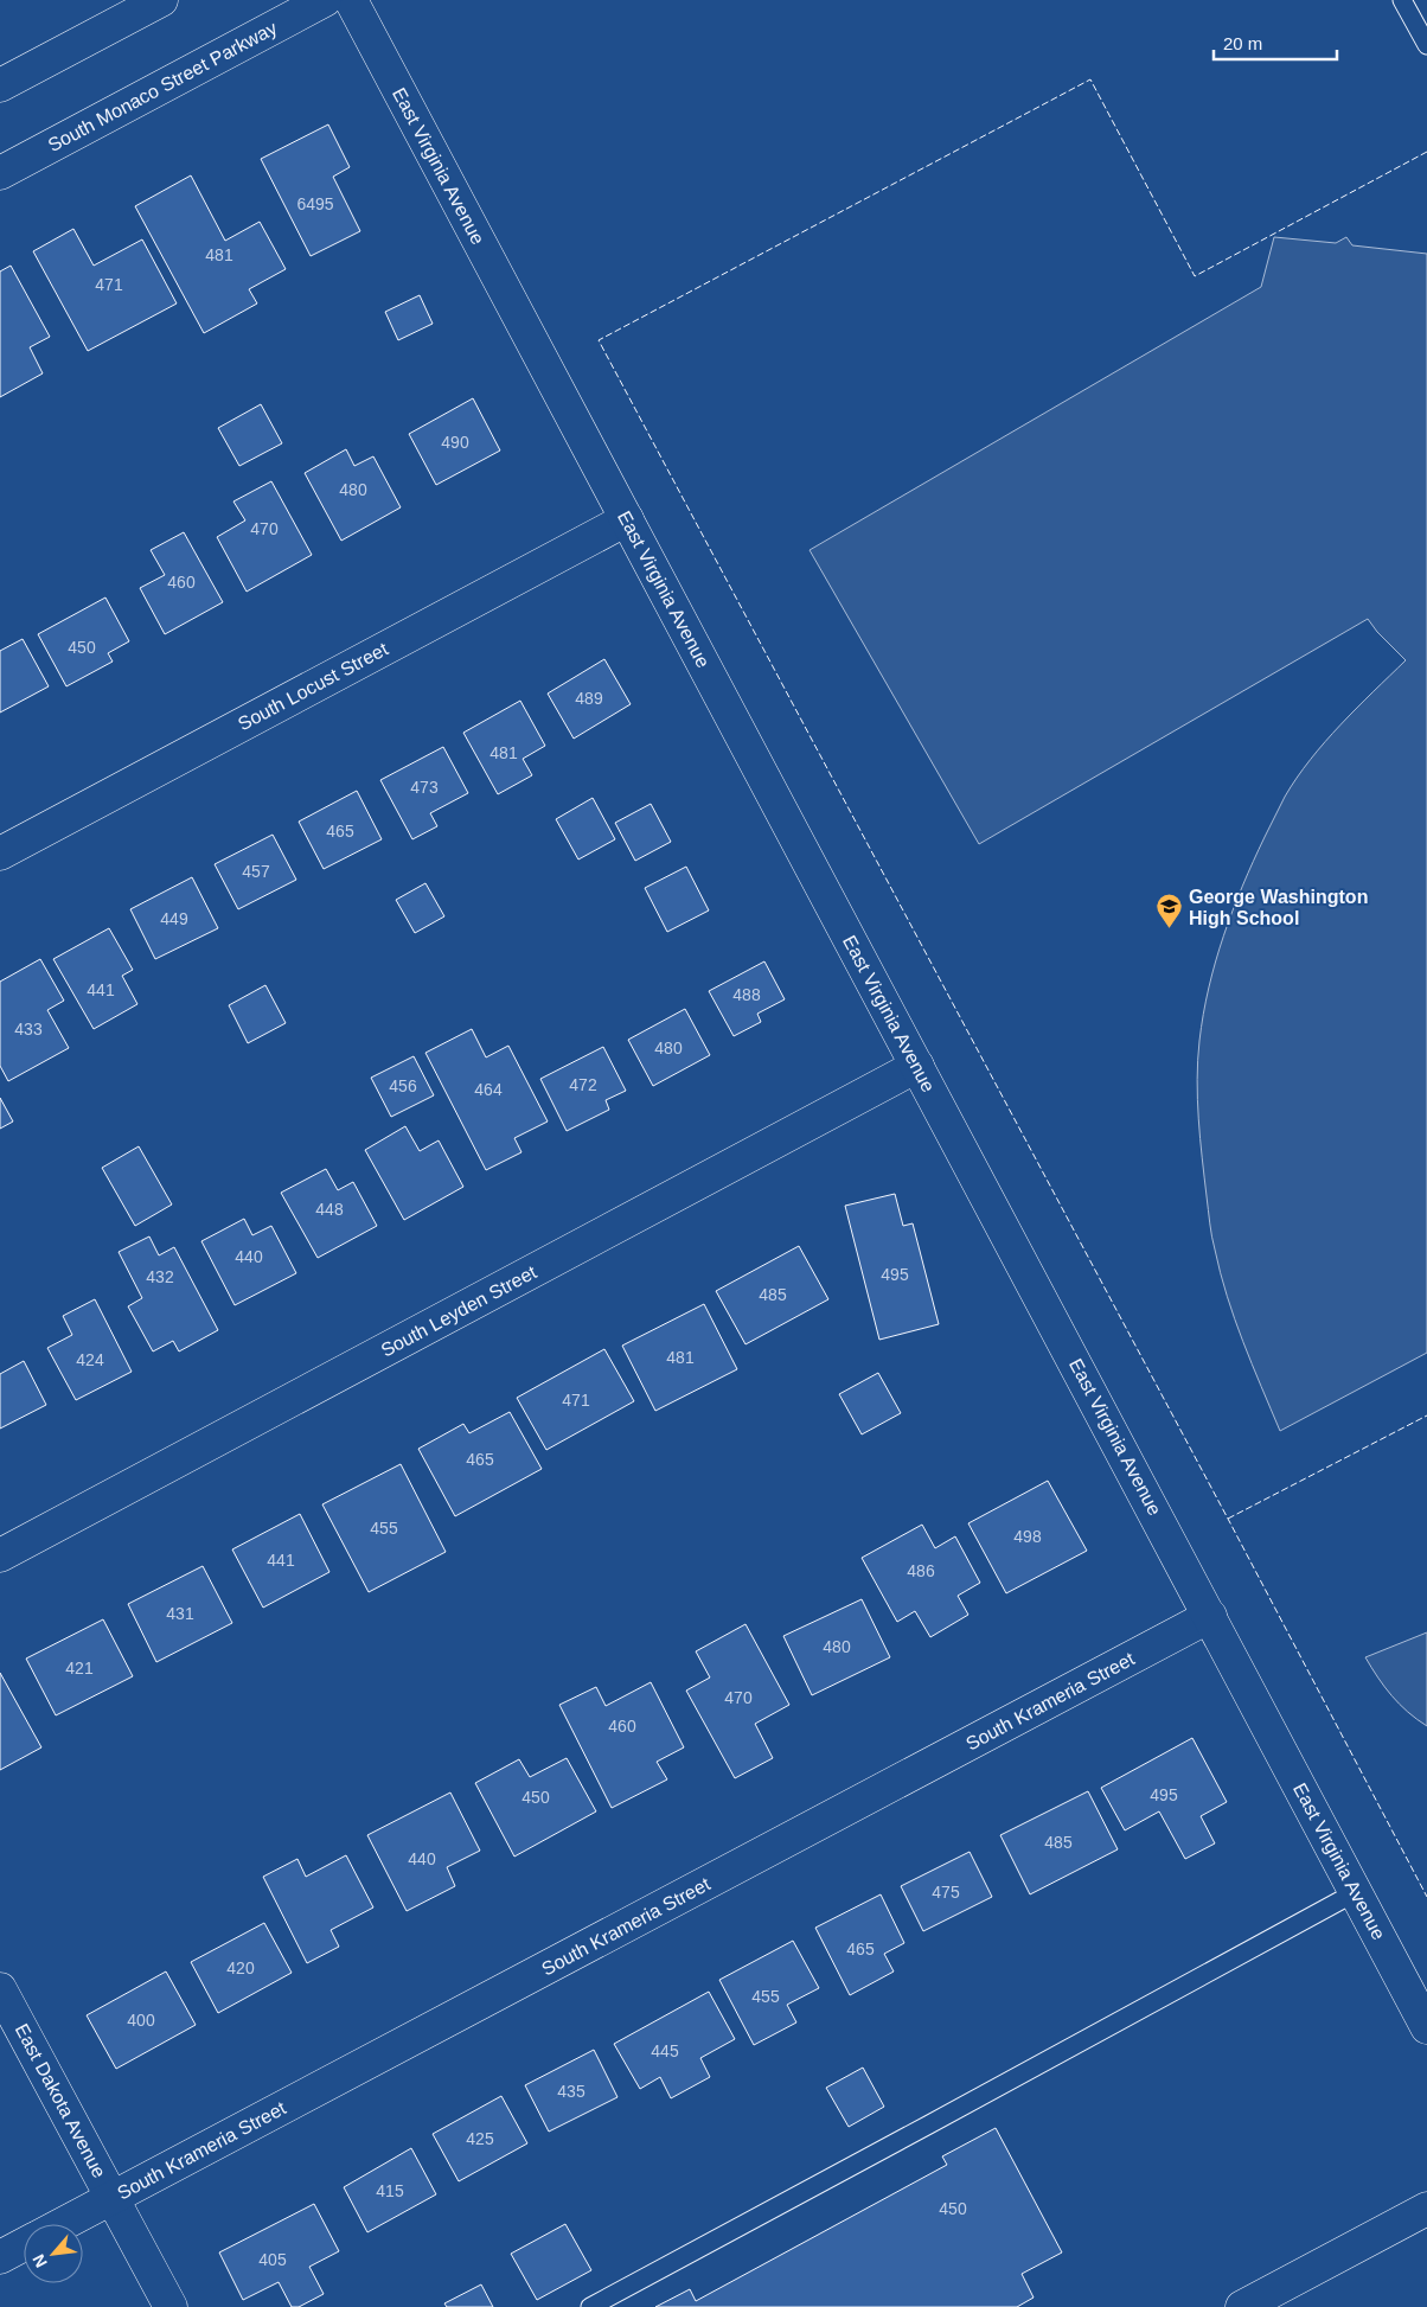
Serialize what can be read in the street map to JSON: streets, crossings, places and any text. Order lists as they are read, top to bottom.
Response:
{
  "streets": {
    "street": [
      "South Monaco Street Parkway",
      "East Virginia Avenue",
      "South Locust Street",
      "South Leyden Street",
      "South Krameria Street",
      "East Dakota Avenue"
    ]
  },
  "crossings": [
    ["East Virginia Avenue", "South Locust Street"],
    ["East Virginia Avenue", "South Leyden Street"],
    ["East Virginia Avenue", "South Krameria Street"],
    ["South Krameria Street", "East Dakota Avenue"]
  ],
  "places": {
    "school or university": ["George Washington High School"]
  },
  "house_numbers": [
    "6495",
    "481",
    "471",
    "490",
    "480",
    "470",
    "460",
    "450",
    "489",
    "481",
    "473",
    "465",
    "457",
    "449",
    "441",
    "488",
    "433",
    "480",
    "472",
    "456",
    "464",
    "448",
    "440",
    "495",
    "432",
    "485",
    "481",
    "424",
    "471",
    "465",
    "455",
    "498",
    "441",
    "486",
    "431",
    "480",
    "421",
    "470",
    "460",
    "495",
    "450",
    "485",
    "440",
    "475",
    "465",
    "420",
    "455",
    "400",
    "445",
    "435",
    "425",
    "415",
    "450",
    "405"
  ],
  "scale_bar": "20 m",
  "north": "bottom left"
}
